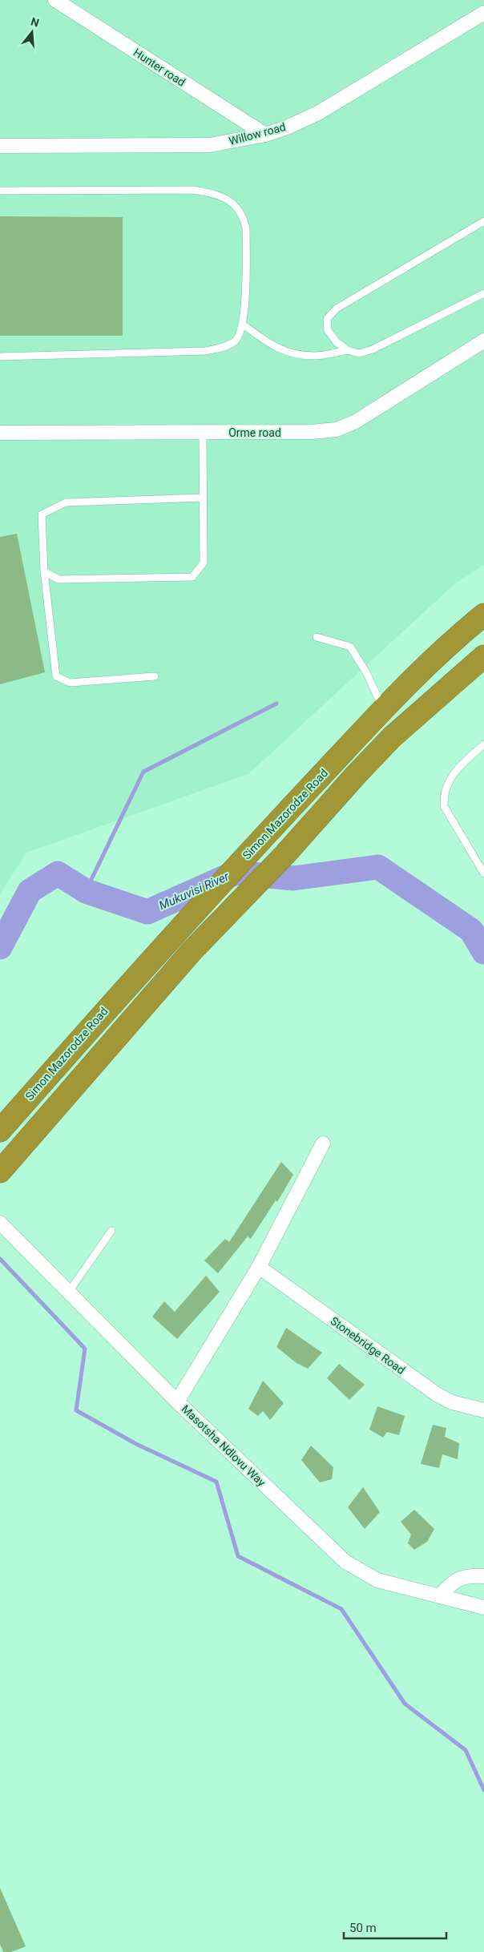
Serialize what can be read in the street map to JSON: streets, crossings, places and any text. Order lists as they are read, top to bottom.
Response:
{
  "streets": {
    "highway": ["Simon Mazorodze Road"],
    "street": [
      "Hunter road",
      "Willow road",
      "Orme road",
      "Stonebridge Road",
      "Masotsha Ndlovu Way"
    ]
  },
  "crossings": [
    ["Hunter road", "Willow road"]
  ],
  "water": ["Mukuvisi River"],
  "scale_bar": "50 m",
  "north": "top"
}
